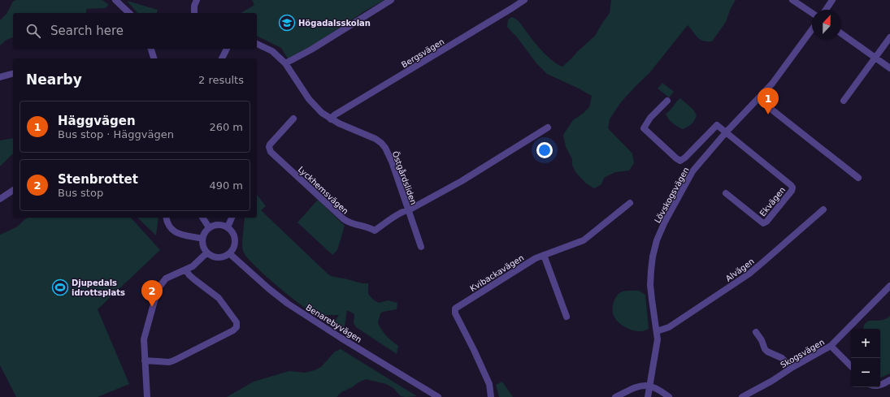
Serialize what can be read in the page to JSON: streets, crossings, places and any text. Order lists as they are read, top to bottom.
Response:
{
  "streets": {
    "street": [
      "Bergsvägen",
      "Östgårdsliden",
      "Lyckhemsvägen",
      "Lövskogsvägen",
      "Ekvägen",
      "Alvägen",
      "Kvibackavägen",
      "Benarebyvägen",
      "Skogsvägen"
    ]
  },
  "crossings": [
    ["Bergsvägen", "Östgårdsliden"],
    ["Östgårdsliden", "Lyckhemsvägen"],
    ["Lövskogsvägen", "Ekvägen"],
    ["Lövskogsvägen", "Alvägen"]
  ],
  "places": {
    "school or university": ["Högadalsskolan"],
    "sports": ["Djupedals idrottsplats"]
  },
  "north": "top",
  "page": {
    "search": "Search here",
    "heading": ["Nearby", "2 results"],
    "pins": ["1", "2"],
    "list": [
      {
        "mark": "1",
        "name": "Häggvägen",
        "note": "Bus stop · Häggvägen",
        "value": "260 m"
      },
      {
        "mark": "2",
        "name": "Stenbrottet",
        "note": "Bus stop",
        "value": "490 m"
      }
    ],
    "map_buttons": ["+", "−"]
  }
}
